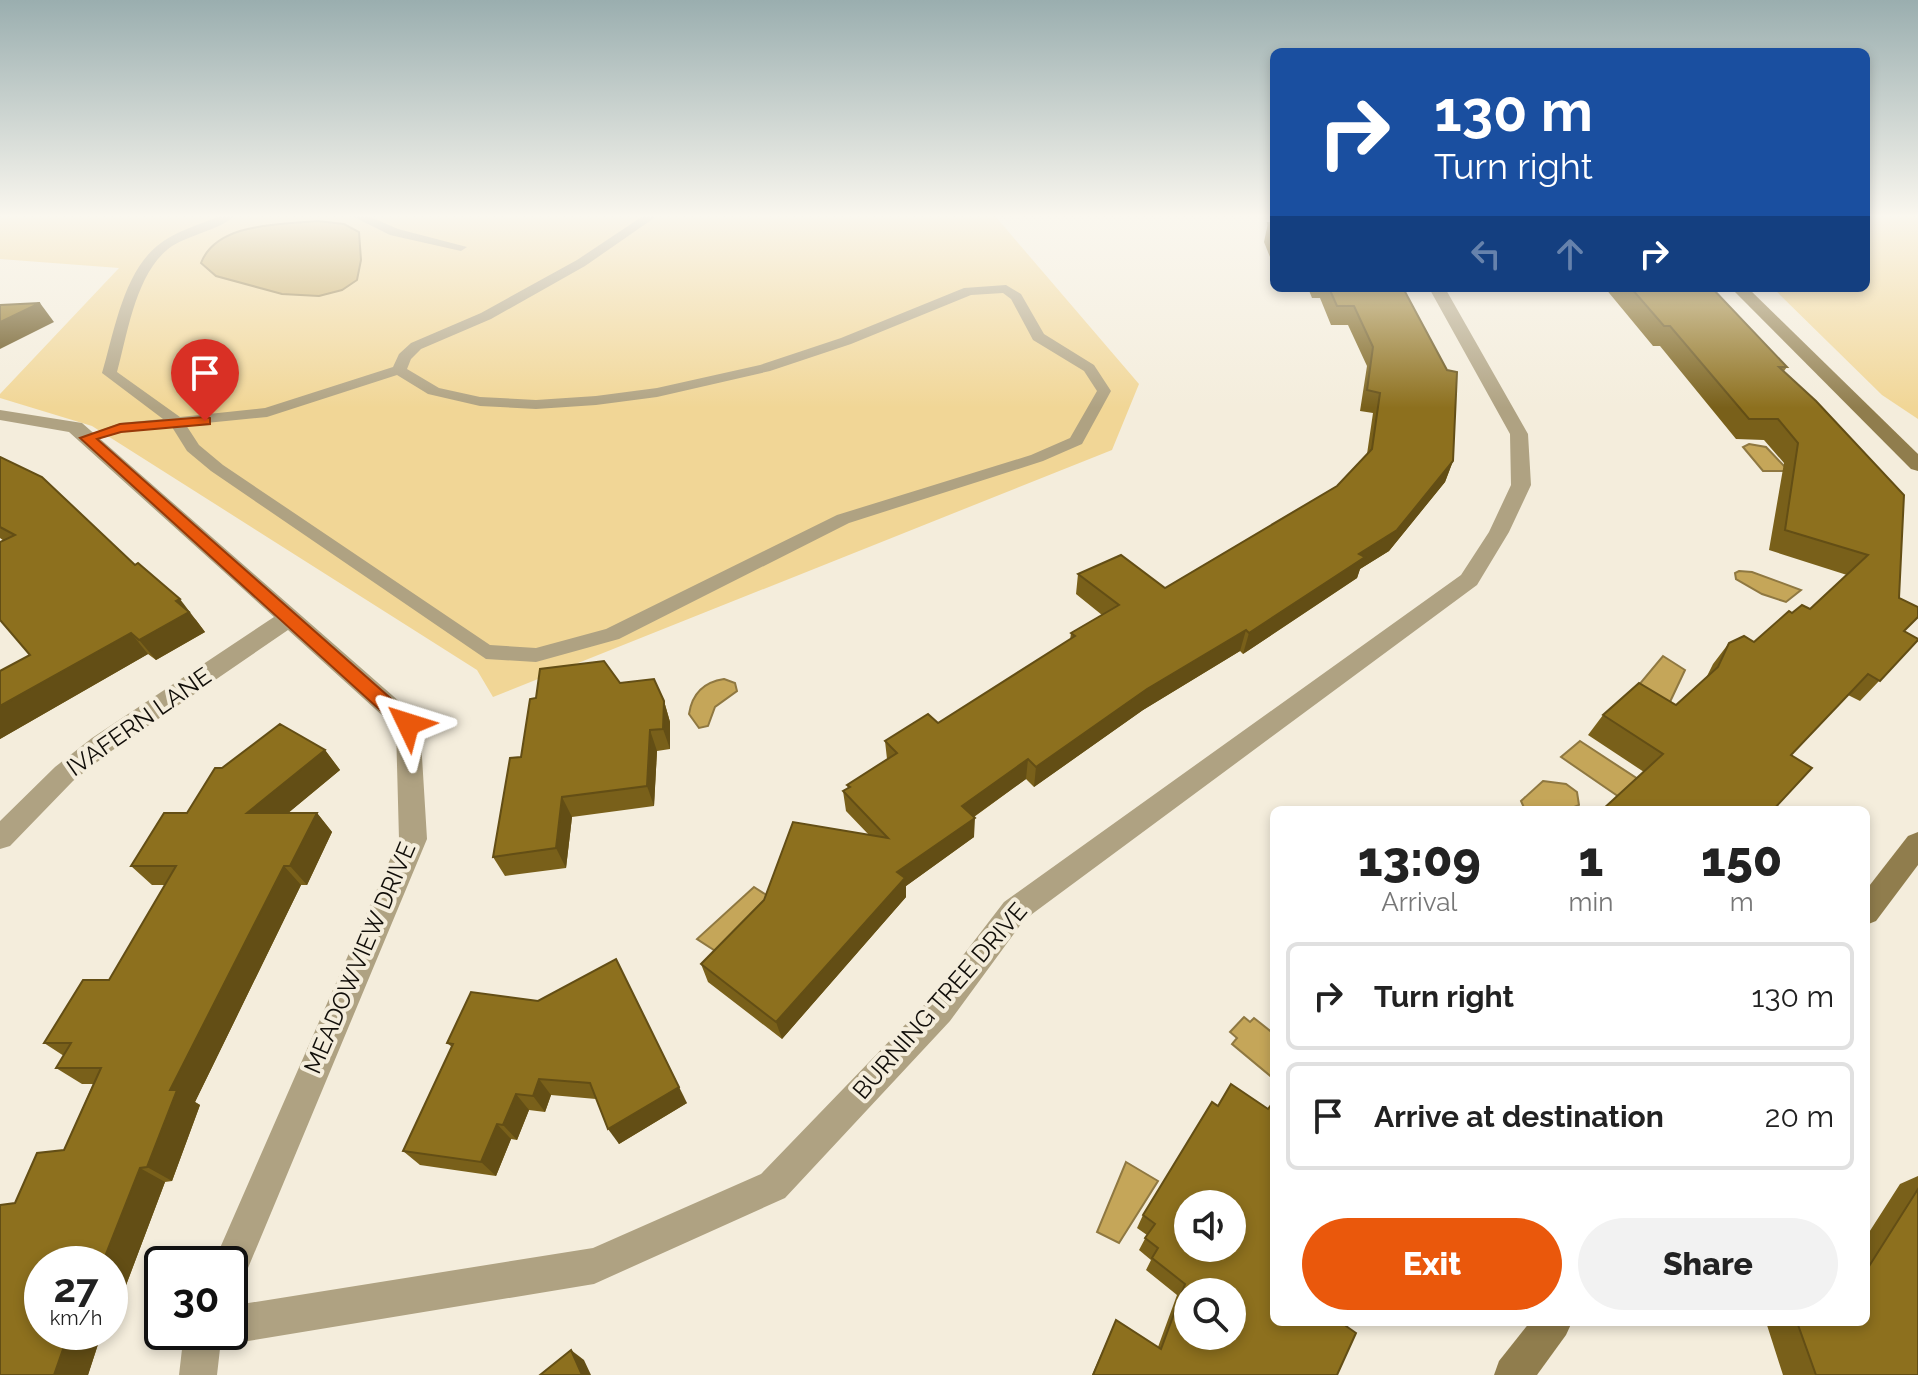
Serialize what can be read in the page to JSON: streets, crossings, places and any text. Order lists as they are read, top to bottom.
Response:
{
  "streets": {
    "street": ["IVAFERN LANE", "MEADOWVIEW DRIVE", "BURNING TREE DRIVE"]
  },
  "crossings": [
    ["IVAFERN LANE", "MEADOWVIEW DRIVE"]
  ],
  "page": {
    "turn": ["130 m", "Turn right"],
    "eta": [
      "13:09",
      "Arrival",
      "1",
      "min",
      "150",
      "m"
    ],
    "list": [
      {
        "name": "Turn right",
        "value": "130 m"
      },
      {
        "name": "Arrive at destination",
        "value": "20 m"
      }
    ],
    "buttons": ["Exit", "Share"],
    "speed": "27 km/h",
    "limit": "30"
  }
}
